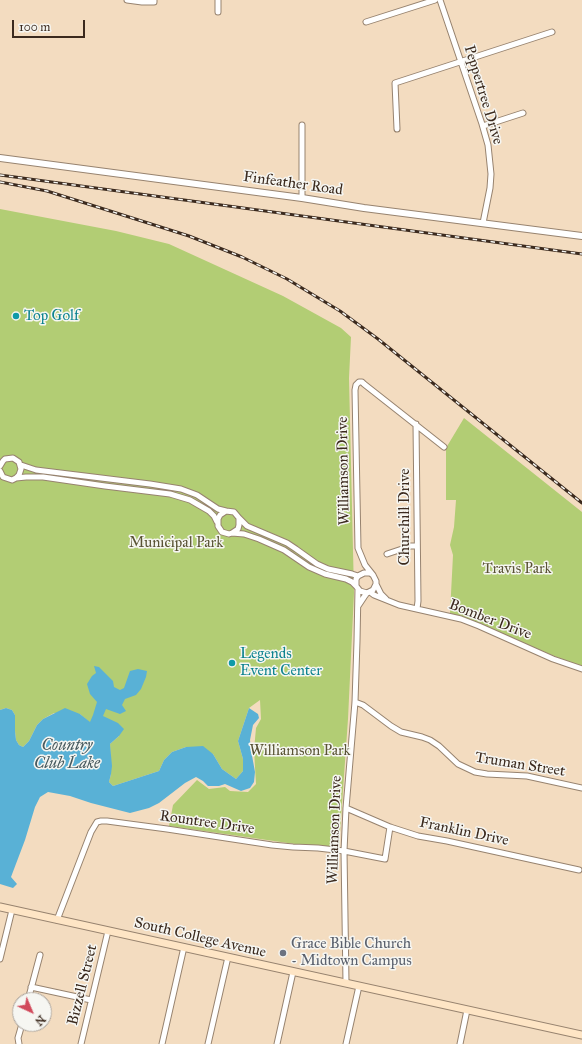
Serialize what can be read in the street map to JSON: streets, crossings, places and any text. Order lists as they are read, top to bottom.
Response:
{
  "streets": {
    "main road": ["South College Avenue"],
    "street": [
      "Peppertree Drive",
      "Finfeather Road",
      "Williamson Drive",
      "Churchill Drive",
      "Bomber Drive",
      "Truman Street",
      "Rountree Drive",
      "Franklin Drive",
      "Bizzell Street"
    ]
  },
  "crossings": [
    ["Peppertree Drive", "Finfeather Road"],
    ["Williamson Drive", "Churchill Drive"],
    ["Williamson Drive", "Bomber Drive"],
    ["Williamson Drive", "Truman Street"],
    ["Williamson Drive", "Rountree Drive"],
    ["Williamson Drive", "Franklin Drive"],
    ["Williamson Drive", "South College Avenue"],
    ["Churchill Drive", "Bomber Drive"],
    ["Rountree Drive", "Franklin Drive"],
    ["Rountree Drive", "South College Avenue"],
    ["South College Avenue", "Bizzell Street"]
  ],
  "water": ["Country Club Lake"],
  "parks": ["Municipal Park", "Travis Park", "Williamson Park"],
  "places": ["Top Golf", "Legends Event Center", "Grace Bible Church - Midtown Campus"],
  "scale_bar": "100 m",
  "north": "bottom right"
}
